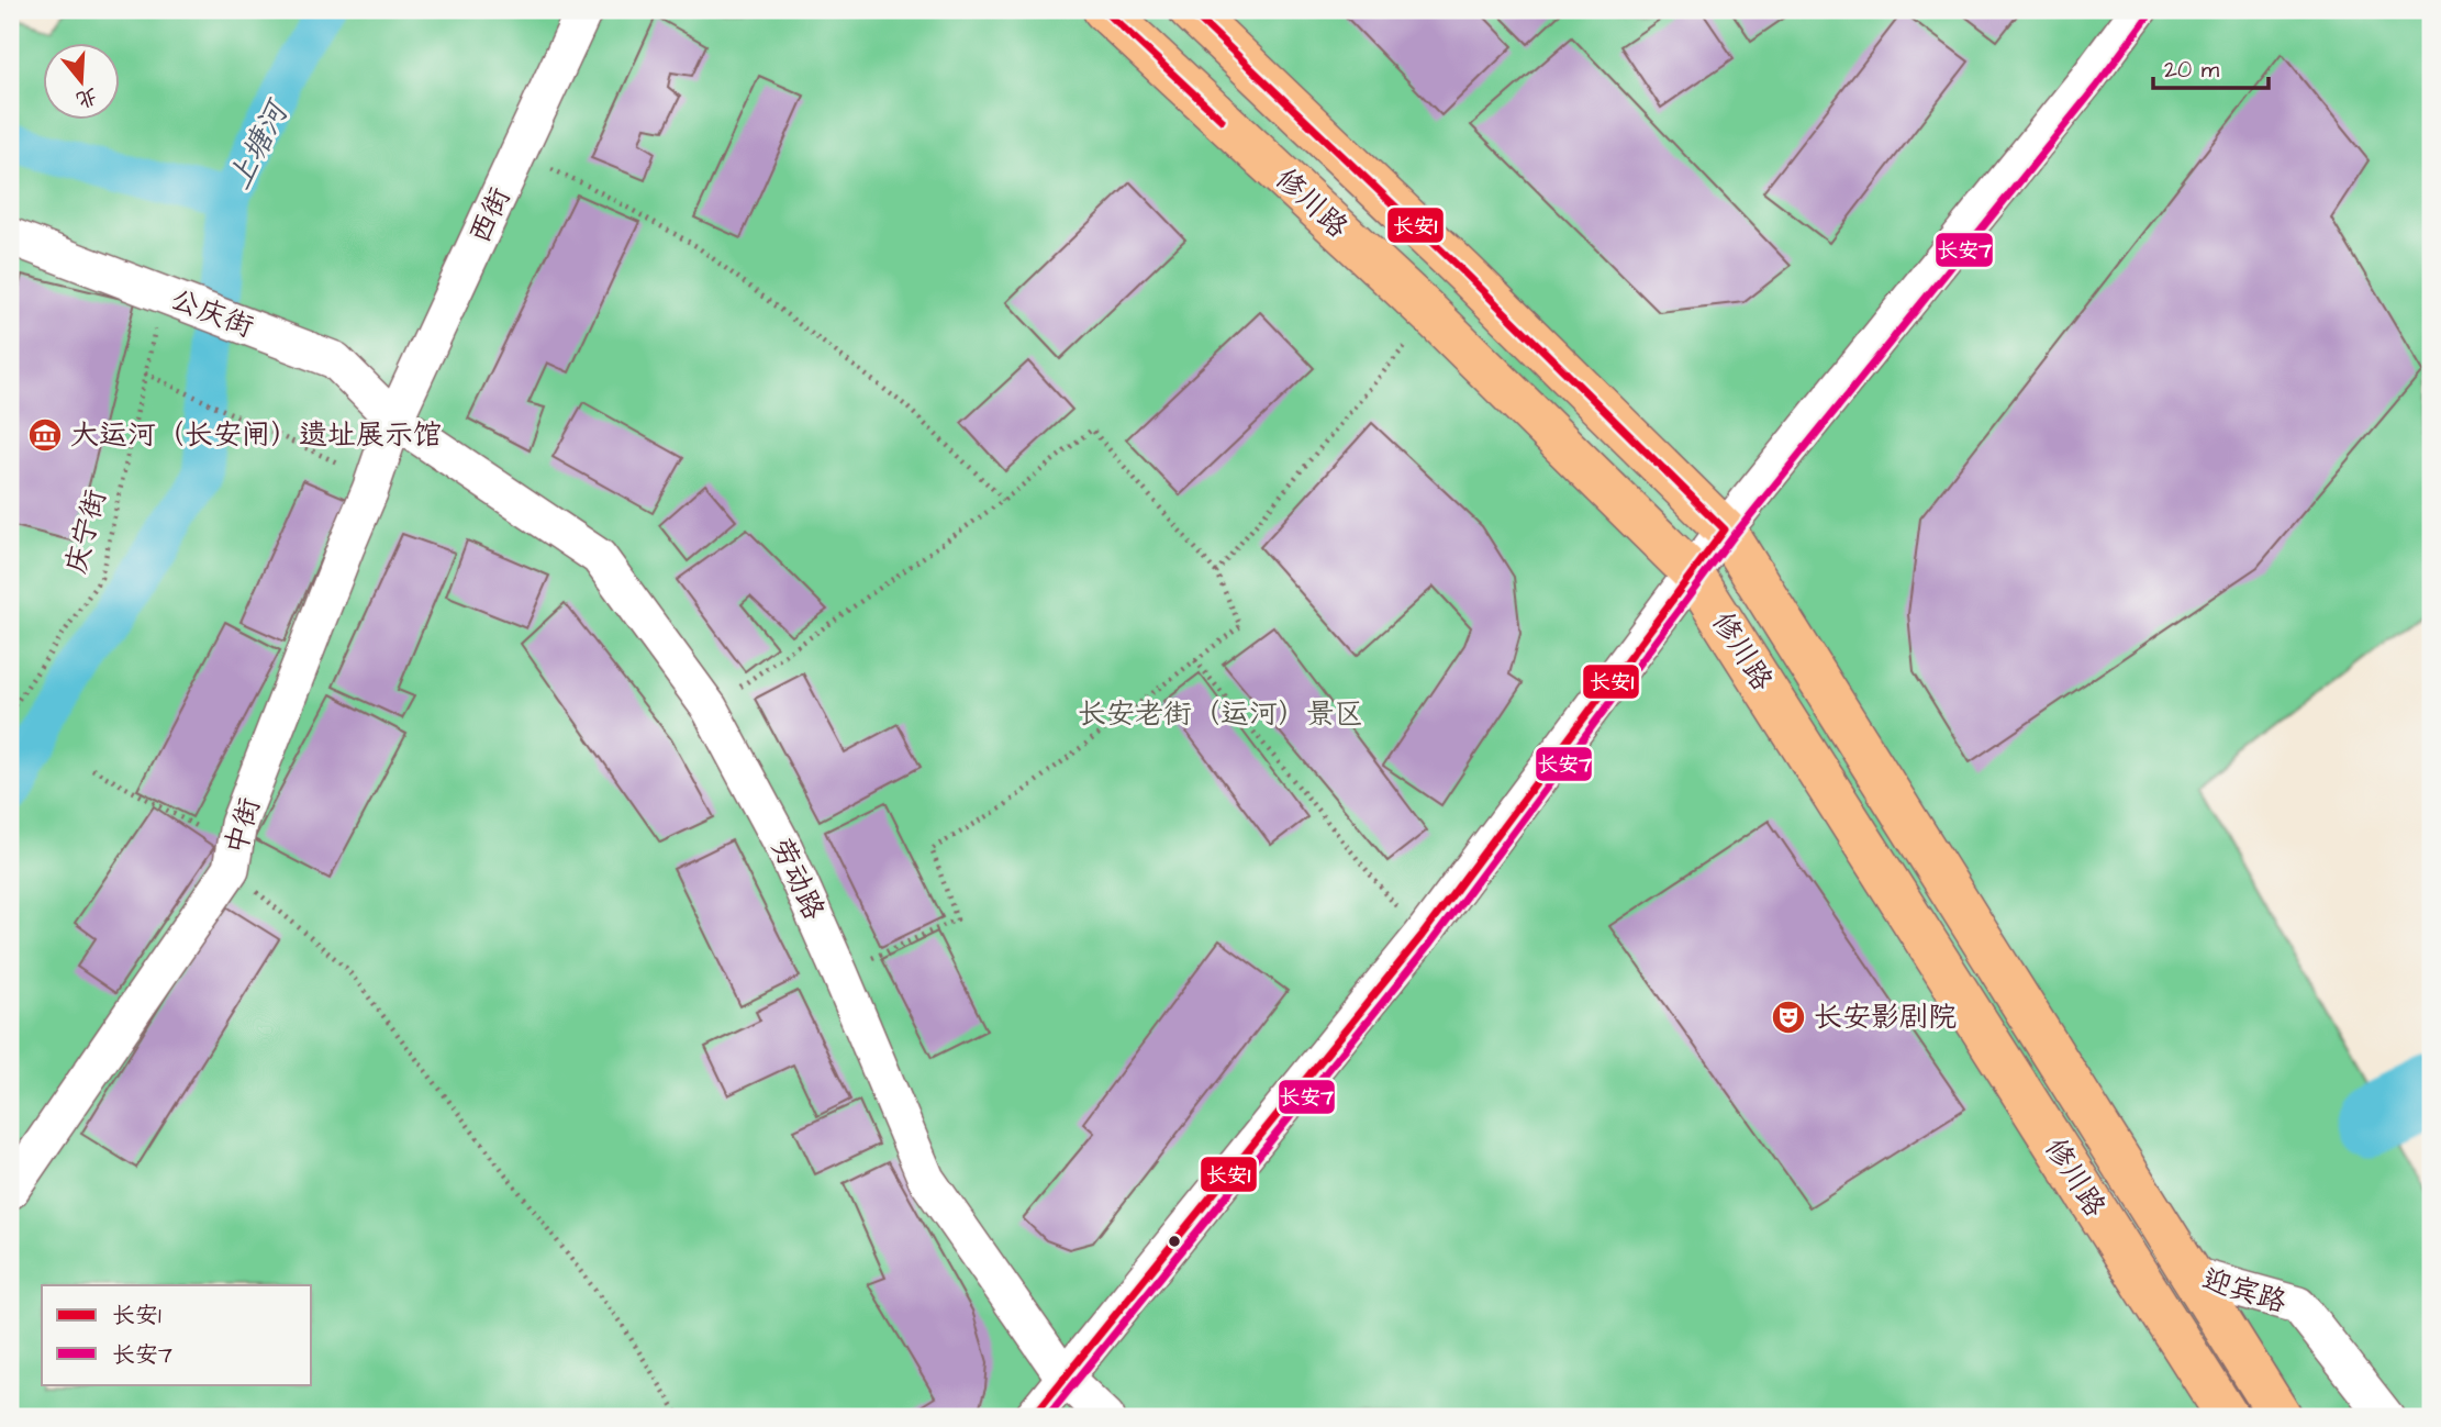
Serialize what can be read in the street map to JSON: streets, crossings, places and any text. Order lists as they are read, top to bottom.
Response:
{
  "streets": {
    "main road": ["修川路"],
    "street": [
      "西街",
      "公庆街",
      "中街",
      "劳动路",
      "迎宾路"
    ],
    "path": ["庆宁街"]
  },
  "crossings": [
    ["修川路", "迎宾路"],
    ["西街", "公庆街"],
    ["西街", "中街"],
    ["西街", "劳动路"],
    ["公庆街", "庆宁街"],
    ["公庆街", "中街"],
    ["公庆街", "劳动路"],
    ["中街", "劳动路"]
  ],
  "water": ["上塘河"],
  "parks": ["长安老街（运河）景区"],
  "places": {
    "museum": ["大运河（长安闸）遗址展示馆"],
    "theatre": ["长安影剧院"]
  },
  "lines": ["transit line 长安1", "transit line 长安7"],
  "legend": ["长安1", "长安7"],
  "scale_bar": "20 m",
  "north": "bottom"
}
